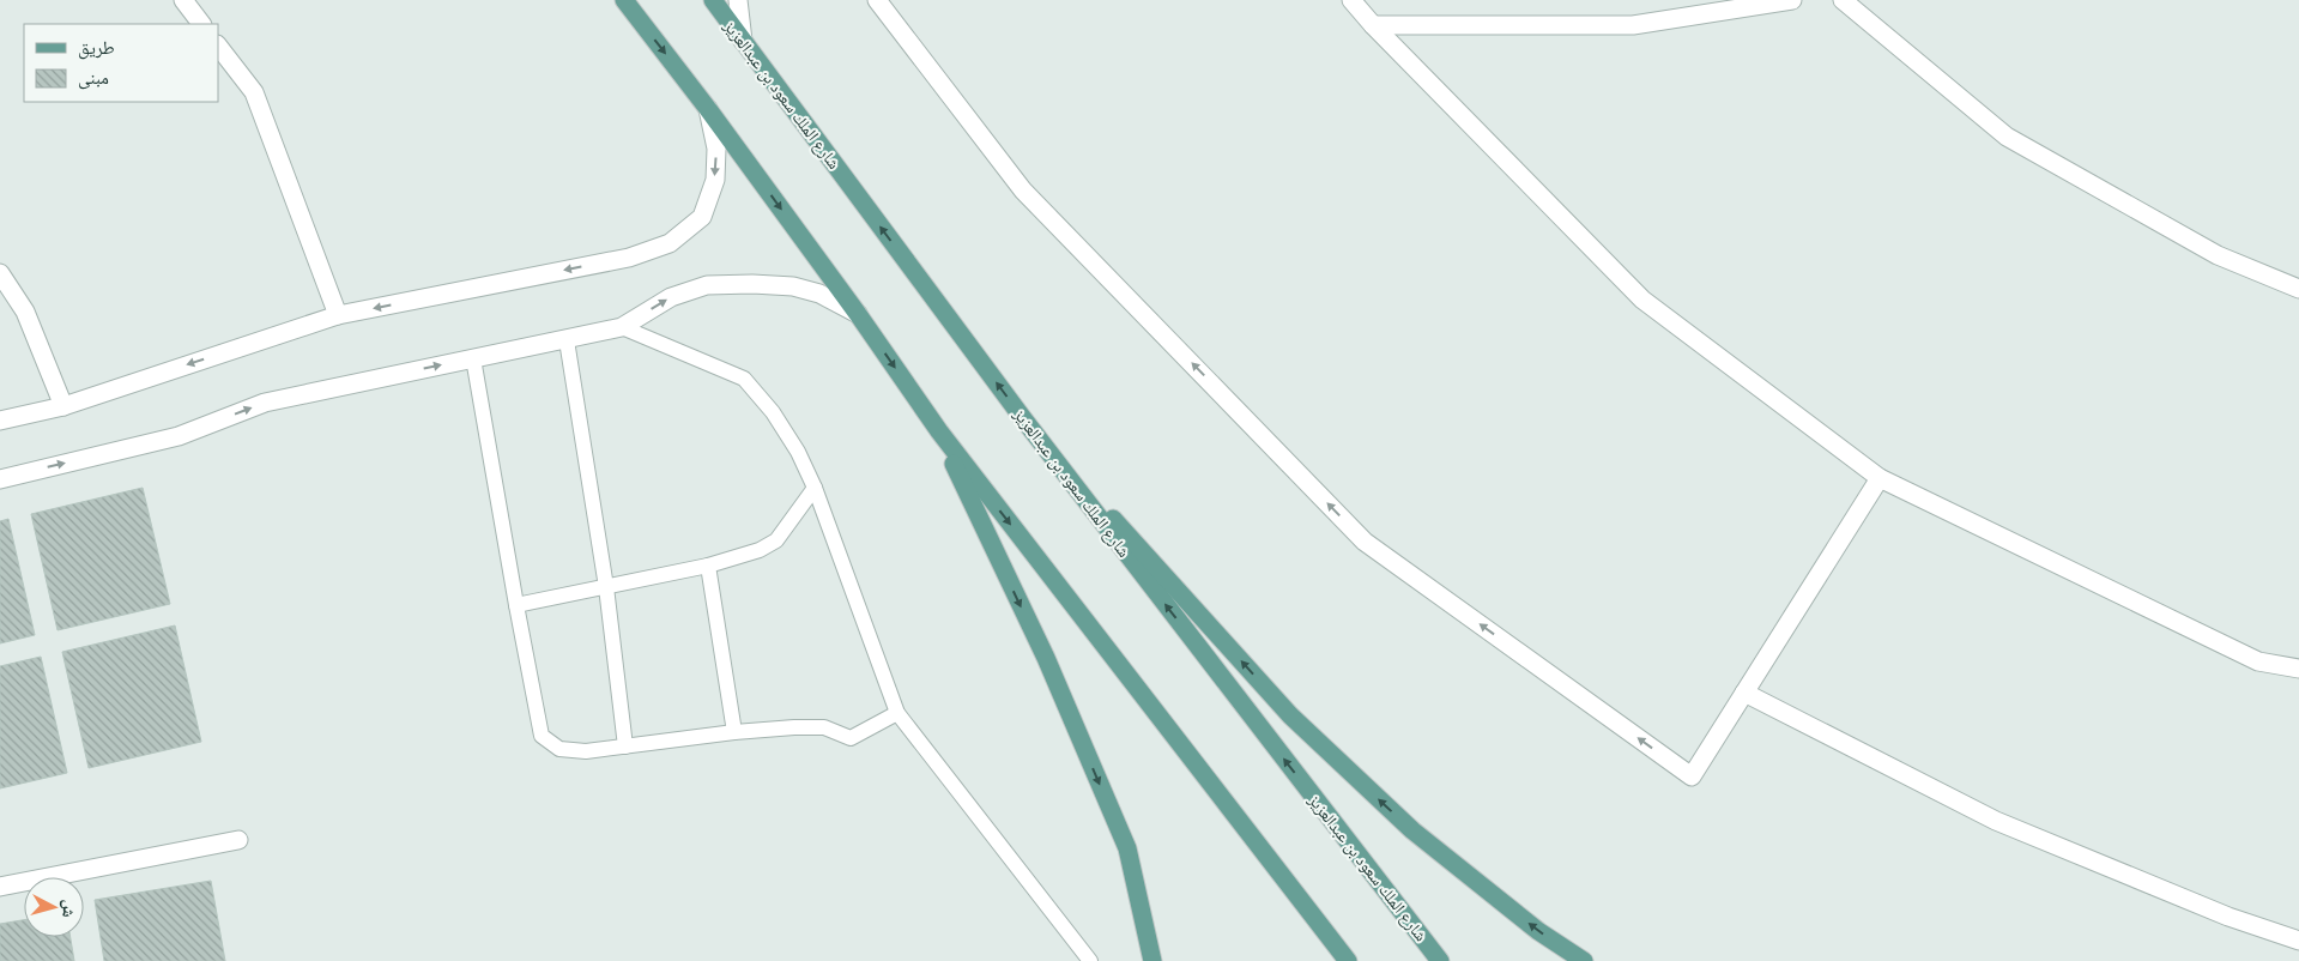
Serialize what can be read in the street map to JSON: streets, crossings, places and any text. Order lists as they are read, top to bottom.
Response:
{
  "streets": {
    "main road": ["شارع الملك سعود بن عبدالعزيز"]
  },
  "legend": ["طريق", "مبنى"],
  "north": "right"
}
